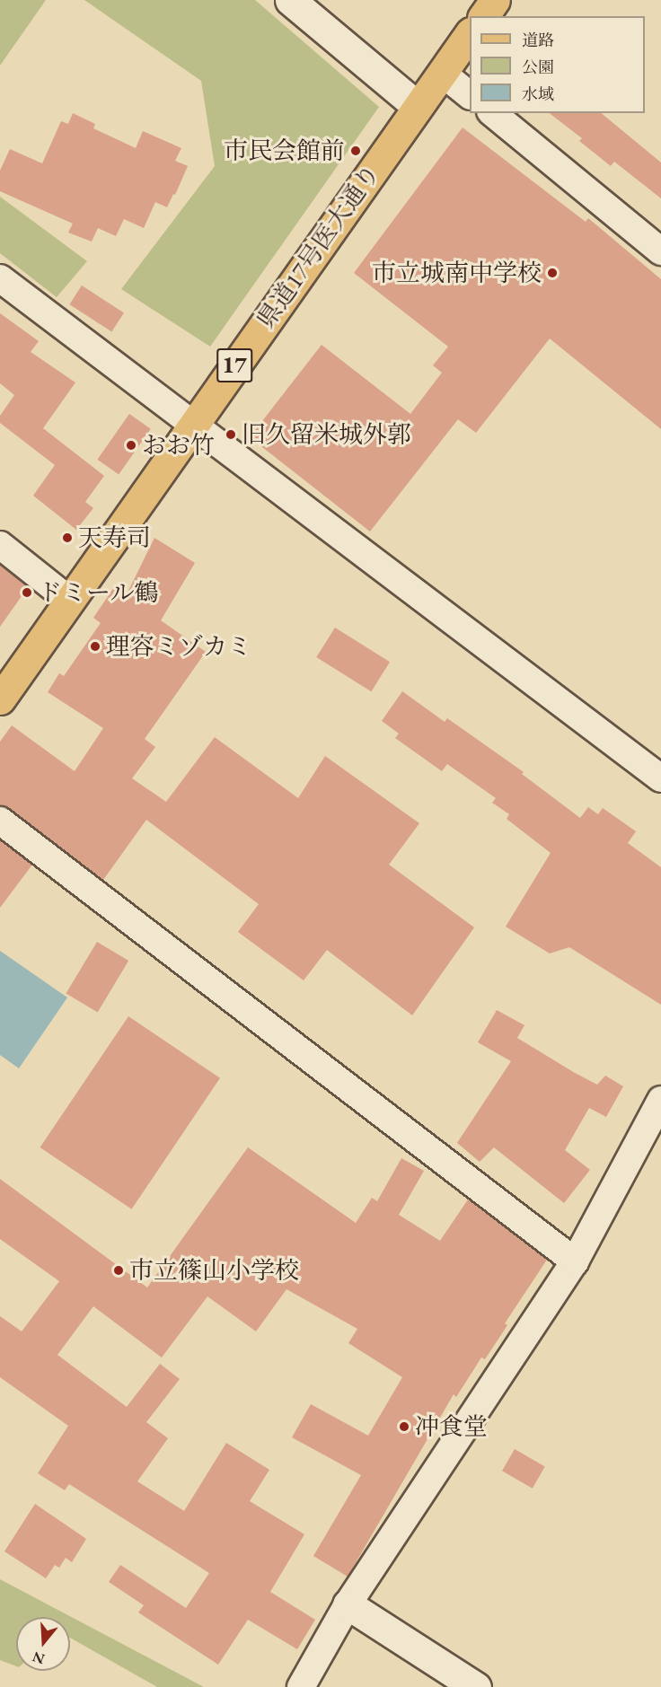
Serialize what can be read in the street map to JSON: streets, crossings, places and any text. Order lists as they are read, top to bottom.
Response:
{
  "streets": {
    "main road": ["県道17号医大通り", "17"]
  },
  "places": [
    "市民会館前",
    "市立城南中学校",
    "旧久留米城外郭",
    "おお竹",
    "天寿司",
    "ドミール鶴",
    "理容ミゾカミ",
    "市立篠山小学校",
    "冲食堂"
  ],
  "legend": ["道路", "公園", "水域"],
  "north": "bottom"
}
